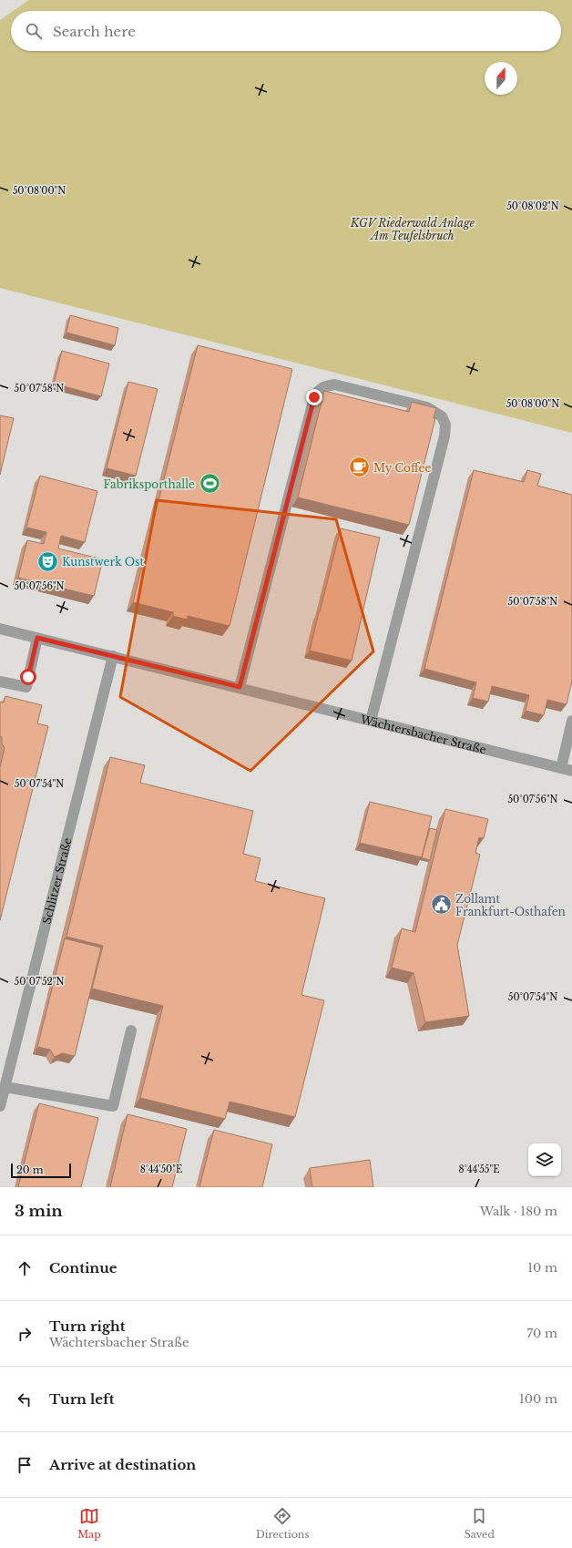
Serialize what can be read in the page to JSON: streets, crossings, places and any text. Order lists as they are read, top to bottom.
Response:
{
  "streets": {
    "street": ["Wächtersbacher Straße", "Schlitzer Straße"]
  },
  "crossings": [
    ["Wächtersbacher Straße", "Schlitzer Straße"]
  ],
  "parks": ["KGV Riederwald Anlage Am Teufelsbruch"],
  "places": {
    "cafe": ["My Coffee"],
    "sports": ["Fabriksporthalle"],
    "theatre": ["Kunstwerk Ost"],
    "public building": ["Zollamt Frankfurt-Osthafen"]
  },
  "scale_bar": "20 m",
  "north": "top",
  "page": {
    "search": "Search here",
    "scale": "20 m",
    "heading": ["3 min", "Walk · 180 m"],
    "list": [
      ["Continue", "10 m"],
      ["Turn right", "Wächtersbacher Straße", "70 m"],
      ["Turn left", "100 m"],
      "Arrive at destination"
    ],
    "nav": ["Map", "Directions", "Saved"]
  },
  "coordinates": [
    "50°08'00\"N",
    "50°08'02\"N",
    "50°07'58\"N",
    "50°07'56\"N",
    "50°07'54\"N",
    "50°07'52\"N",
    "8°44'50\"E",
    "8°44'55\"E"
  ]
}
